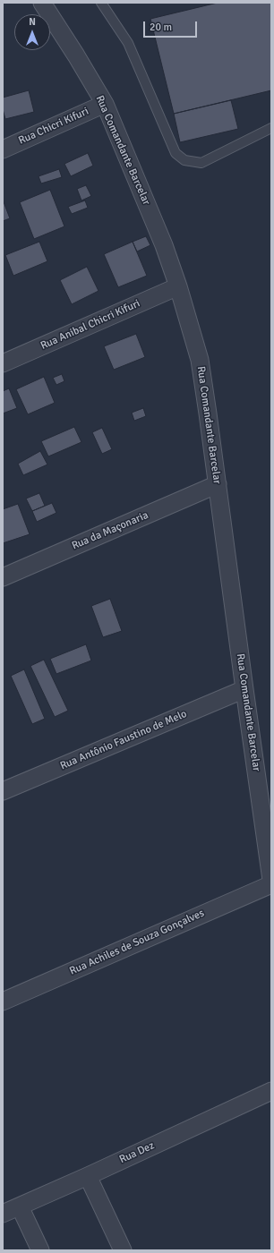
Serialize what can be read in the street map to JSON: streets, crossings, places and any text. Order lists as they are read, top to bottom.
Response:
{
  "streets": {
    "street": [
      "Rua Chicri Kifuri",
      "Rua Comandante Barcelar",
      "Rua Anibal Chicri Kifuri",
      "Rua da Maçonaria",
      "Rua Antônio Faustino de Melo",
      "Rua Achiles de Souza Gonçalves",
      "Rua Dez"
    ]
  },
  "crossings": [
    ["Rua Chicri Kifuri", "Rua Comandante Barcelar"],
    ["Rua Comandante Barcelar", "Rua Anibal Chicri Kifuri"],
    ["Rua Comandante Barcelar", "Rua da Maçonaria"],
    ["Rua Comandante Barcelar", "Rua Antônio Faustino de Melo"]
  ],
  "scale_bar": "20 m",
  "north": "top"
}
